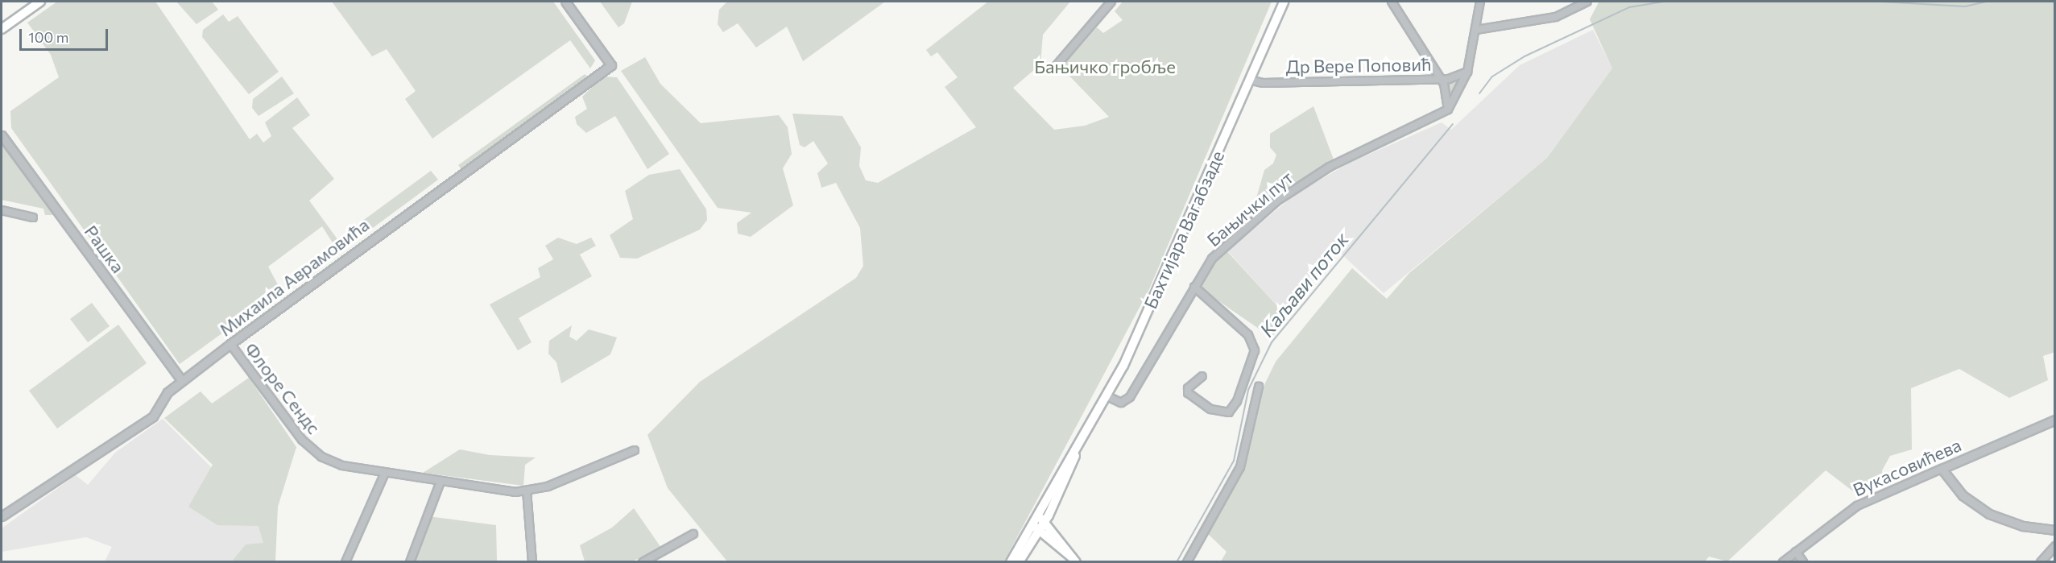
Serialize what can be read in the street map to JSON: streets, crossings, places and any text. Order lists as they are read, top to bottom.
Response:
{
  "streets": {
    "main road": ["Бахтијара Вагабзаде"],
    "street": [
      "Др Вере Поповић",
      "Бањички пут",
      "Рашка",
      "Михаила Аврамовића",
      "Флоре Сендс",
      "Вукасовићева"
    ]
  },
  "crossings": [
    ["Др Вере Поповић", "Бахтијара Вагабзаде"],
    ["Бањички пут", "Бахтијара Вагабзаде"],
    ["Рашка", "Михаила Аврамовића"],
    ["Михаила Аврамовића", "Флоре Сендс"]
  ],
  "water": ["Каљави поток"],
  "parks": ["Бањичко гробље"],
  "scale_bar": "100 m"
}
